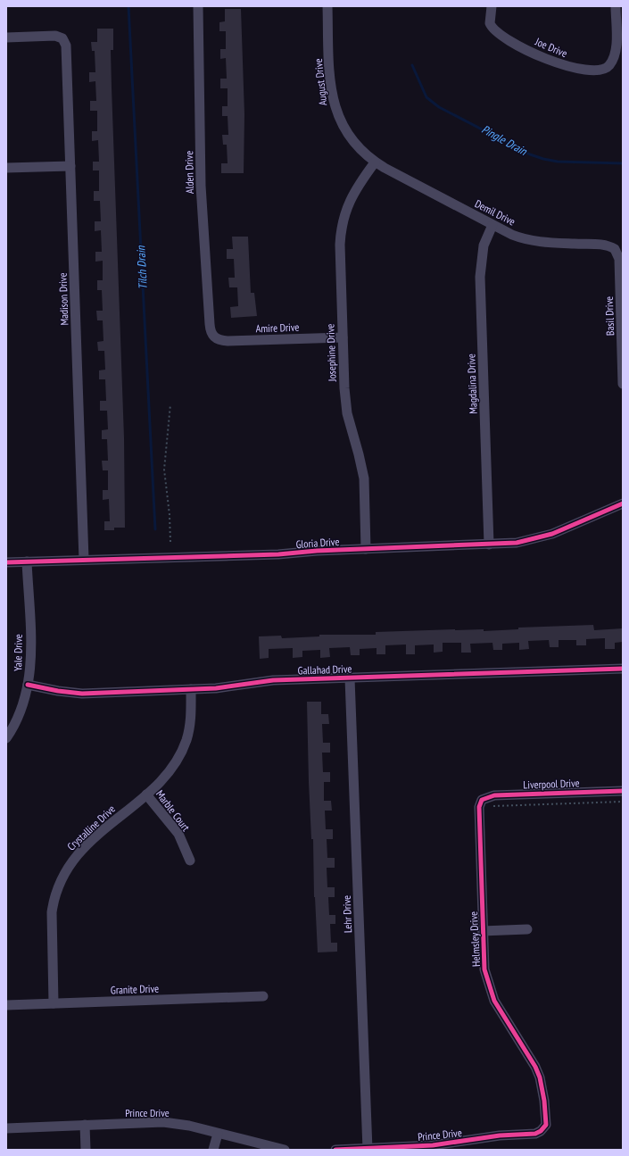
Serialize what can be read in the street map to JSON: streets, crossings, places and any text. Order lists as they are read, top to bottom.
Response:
{
  "streets": {
    "street": [
      "Joe Drive",
      "August Drive",
      "Alden Drive",
      "Demil Drive",
      "Madison Drive",
      "Basil Drive",
      "Amire Drive",
      "Josephine Drive",
      "Magdalina Drive",
      "Gloria Drive",
      "Yale Drive",
      "Gallahad Drive",
      "Liverpool Drive",
      "Marble Court",
      "Crystalline Drive",
      "Lehr Drive",
      "Helmsley Drive",
      "Granite Drive",
      "Prince Drive"
    ]
  },
  "crossings": [
    ["August Drive", "Demil Drive"],
    ["August Drive", "Josephine Drive"],
    ["Alden Drive", "Amire Drive"],
    ["Demil Drive", "Basil Drive"],
    ["Demil Drive", "Josephine Drive"],
    ["Demil Drive", "Magdalina Drive"],
    ["Madison Drive", "Gloria Drive"],
    ["Amire Drive", "Josephine Drive"],
    ["Josephine Drive", "Gloria Drive"],
    ["Magdalina Drive", "Gloria Drive"],
    ["Gloria Drive", "Yale Drive"],
    ["Yale Drive", "Gallahad Drive"],
    ["Gallahad Drive", "Crystalline Drive"],
    ["Gallahad Drive", "Lehr Drive"],
    ["Liverpool Drive", "Helmsley Drive"],
    ["Marble Court", "Crystalline Drive"],
    ["Crystalline Drive", "Granite Drive"],
    ["Lehr Drive", "Prince Drive"],
    ["Helmsley Drive", "Prince Drive"]
  ],
  "water": ["Pingle Drain", "Tilch Drain"]
}
